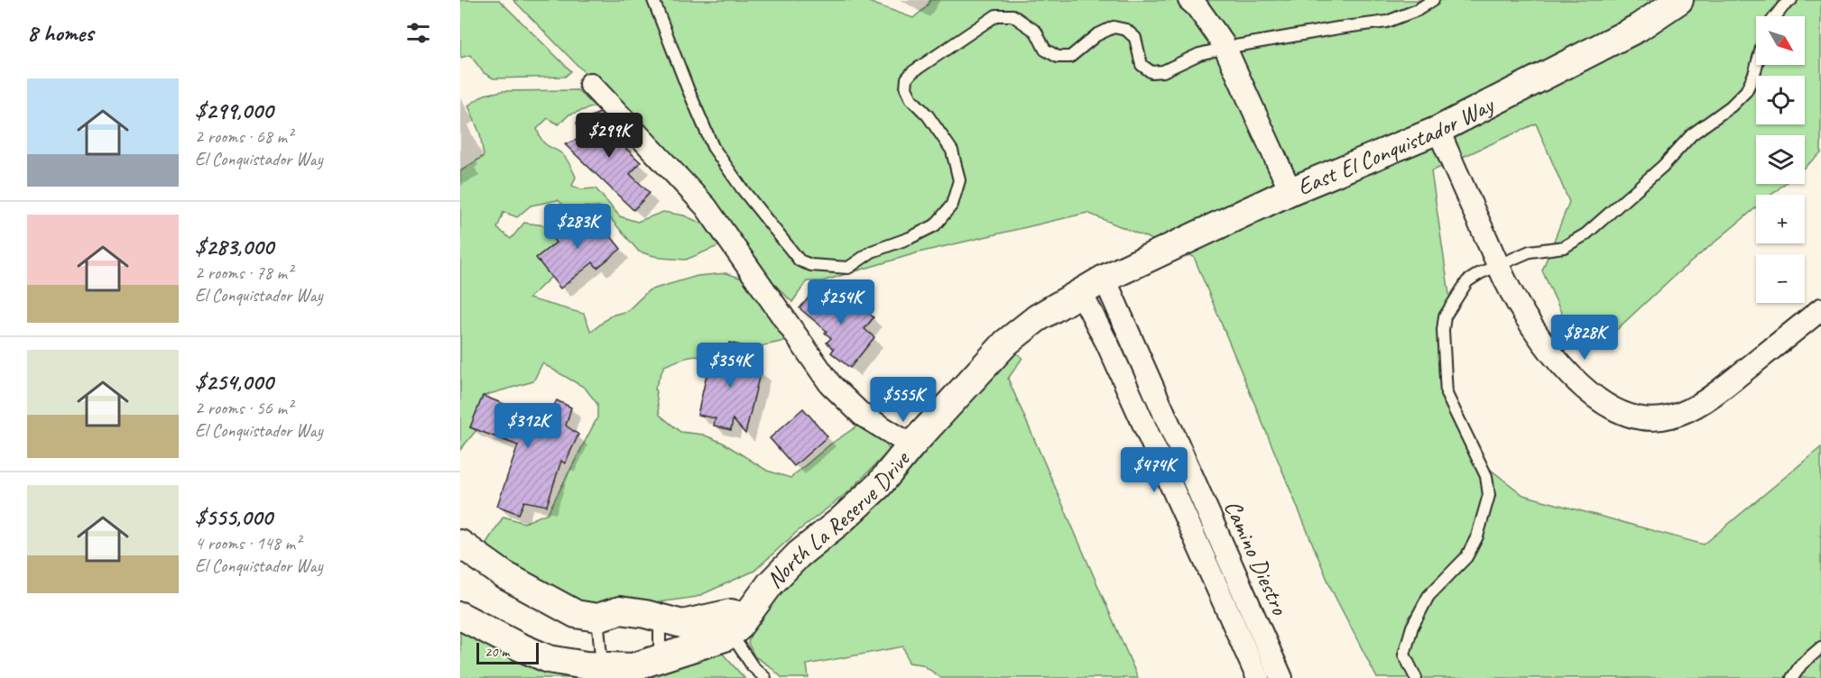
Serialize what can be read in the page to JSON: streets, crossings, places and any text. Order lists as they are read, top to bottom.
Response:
{
  "streets": {
    "street": ["East El Conquistador Way", "North La Reserve Drive", "Camino Diestro"]
  },
  "crossings": [
    ["East El Conquistador Way", "North La Reserve Drive"],
    ["East El Conquistador Way", "Camino Diestro"],
    ["North La Reserve Drive", "Camino Diestro"]
  ],
  "scale_bar": "20 m",
  "north": "bottom right",
  "page": {
    "heading": "8 homes",
    "map_buttons": ["+", "−"],
    "list": [
      {
        "name": "$299,000",
        "note": "2 rooms · 68 m² · El Conquistador Way"
      },
      {
        "name": "$283,000",
        "note": "2 rooms · 78 m² · El Conquistador Way"
      },
      {
        "name": "$254,000",
        "note": "2 rooms · 56 m² · El Conquistador Way"
      },
      {
        "name": "$555,000",
        "note": "4 rooms · 148 m² · El Conquistador Way"
      }
    ],
    "price": [
      "$299K",
      "$283K",
      "$254K",
      "$828K",
      "$354K",
      "$555K",
      "$312K",
      "$474K"
    ],
    "scale": "20 m"
  }
}
